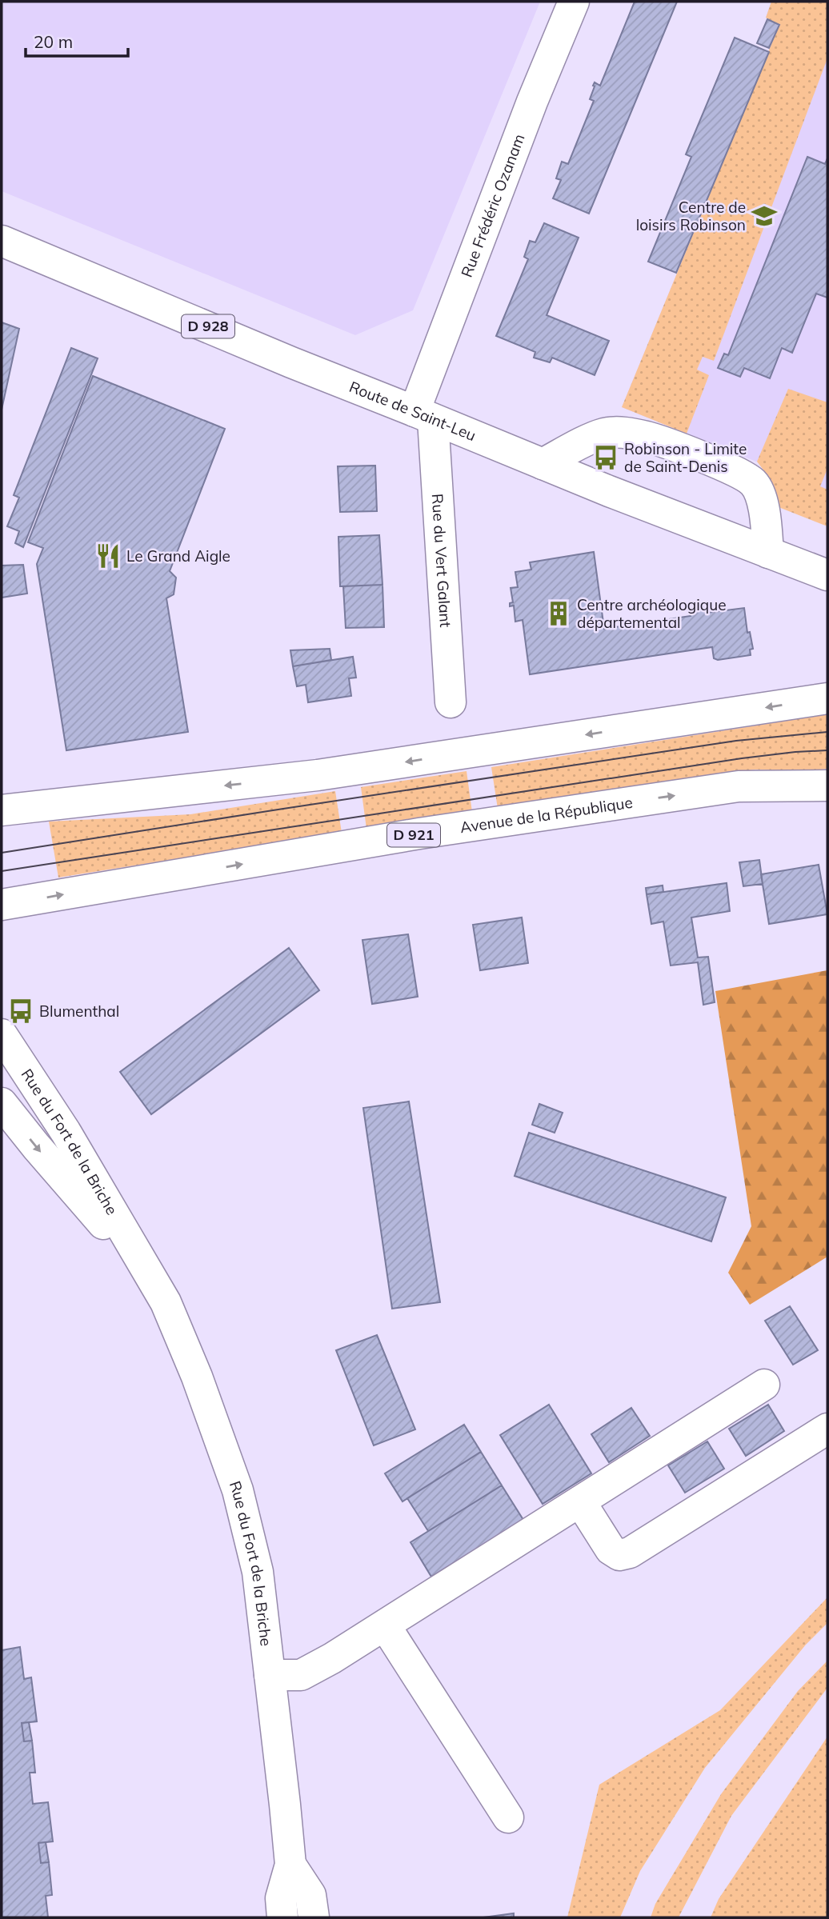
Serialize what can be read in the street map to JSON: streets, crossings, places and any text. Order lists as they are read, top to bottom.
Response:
{
  "streets": {
    "main road": [
      "Rue Frédéric Ozanam",
      "D 928",
      "Route de Saint-Leu",
      "Rue du Vert Galant",
      "Avenue de la République",
      "D 921",
      "Rue du Fort de la Briche"
    ]
  },
  "crossings": [
    ["Rue Frédéric Ozanam", "Route de Saint-Leu"],
    ["Rue Frédéric Ozanam", "Rue du Vert Galant"],
    ["Route de Saint-Leu", "Rue du Vert Galant"]
  ],
  "places": {
    "school or university": ["Centre de loisirs Robinson"],
    "bus stop": ["Robinson - Limite de Saint-Denis", "Blumenthal"],
    "restaurant": ["Le Grand Aigle"],
    "building": ["Centre archéologique départemental"]
  },
  "scale_bar": "20 m"
}
